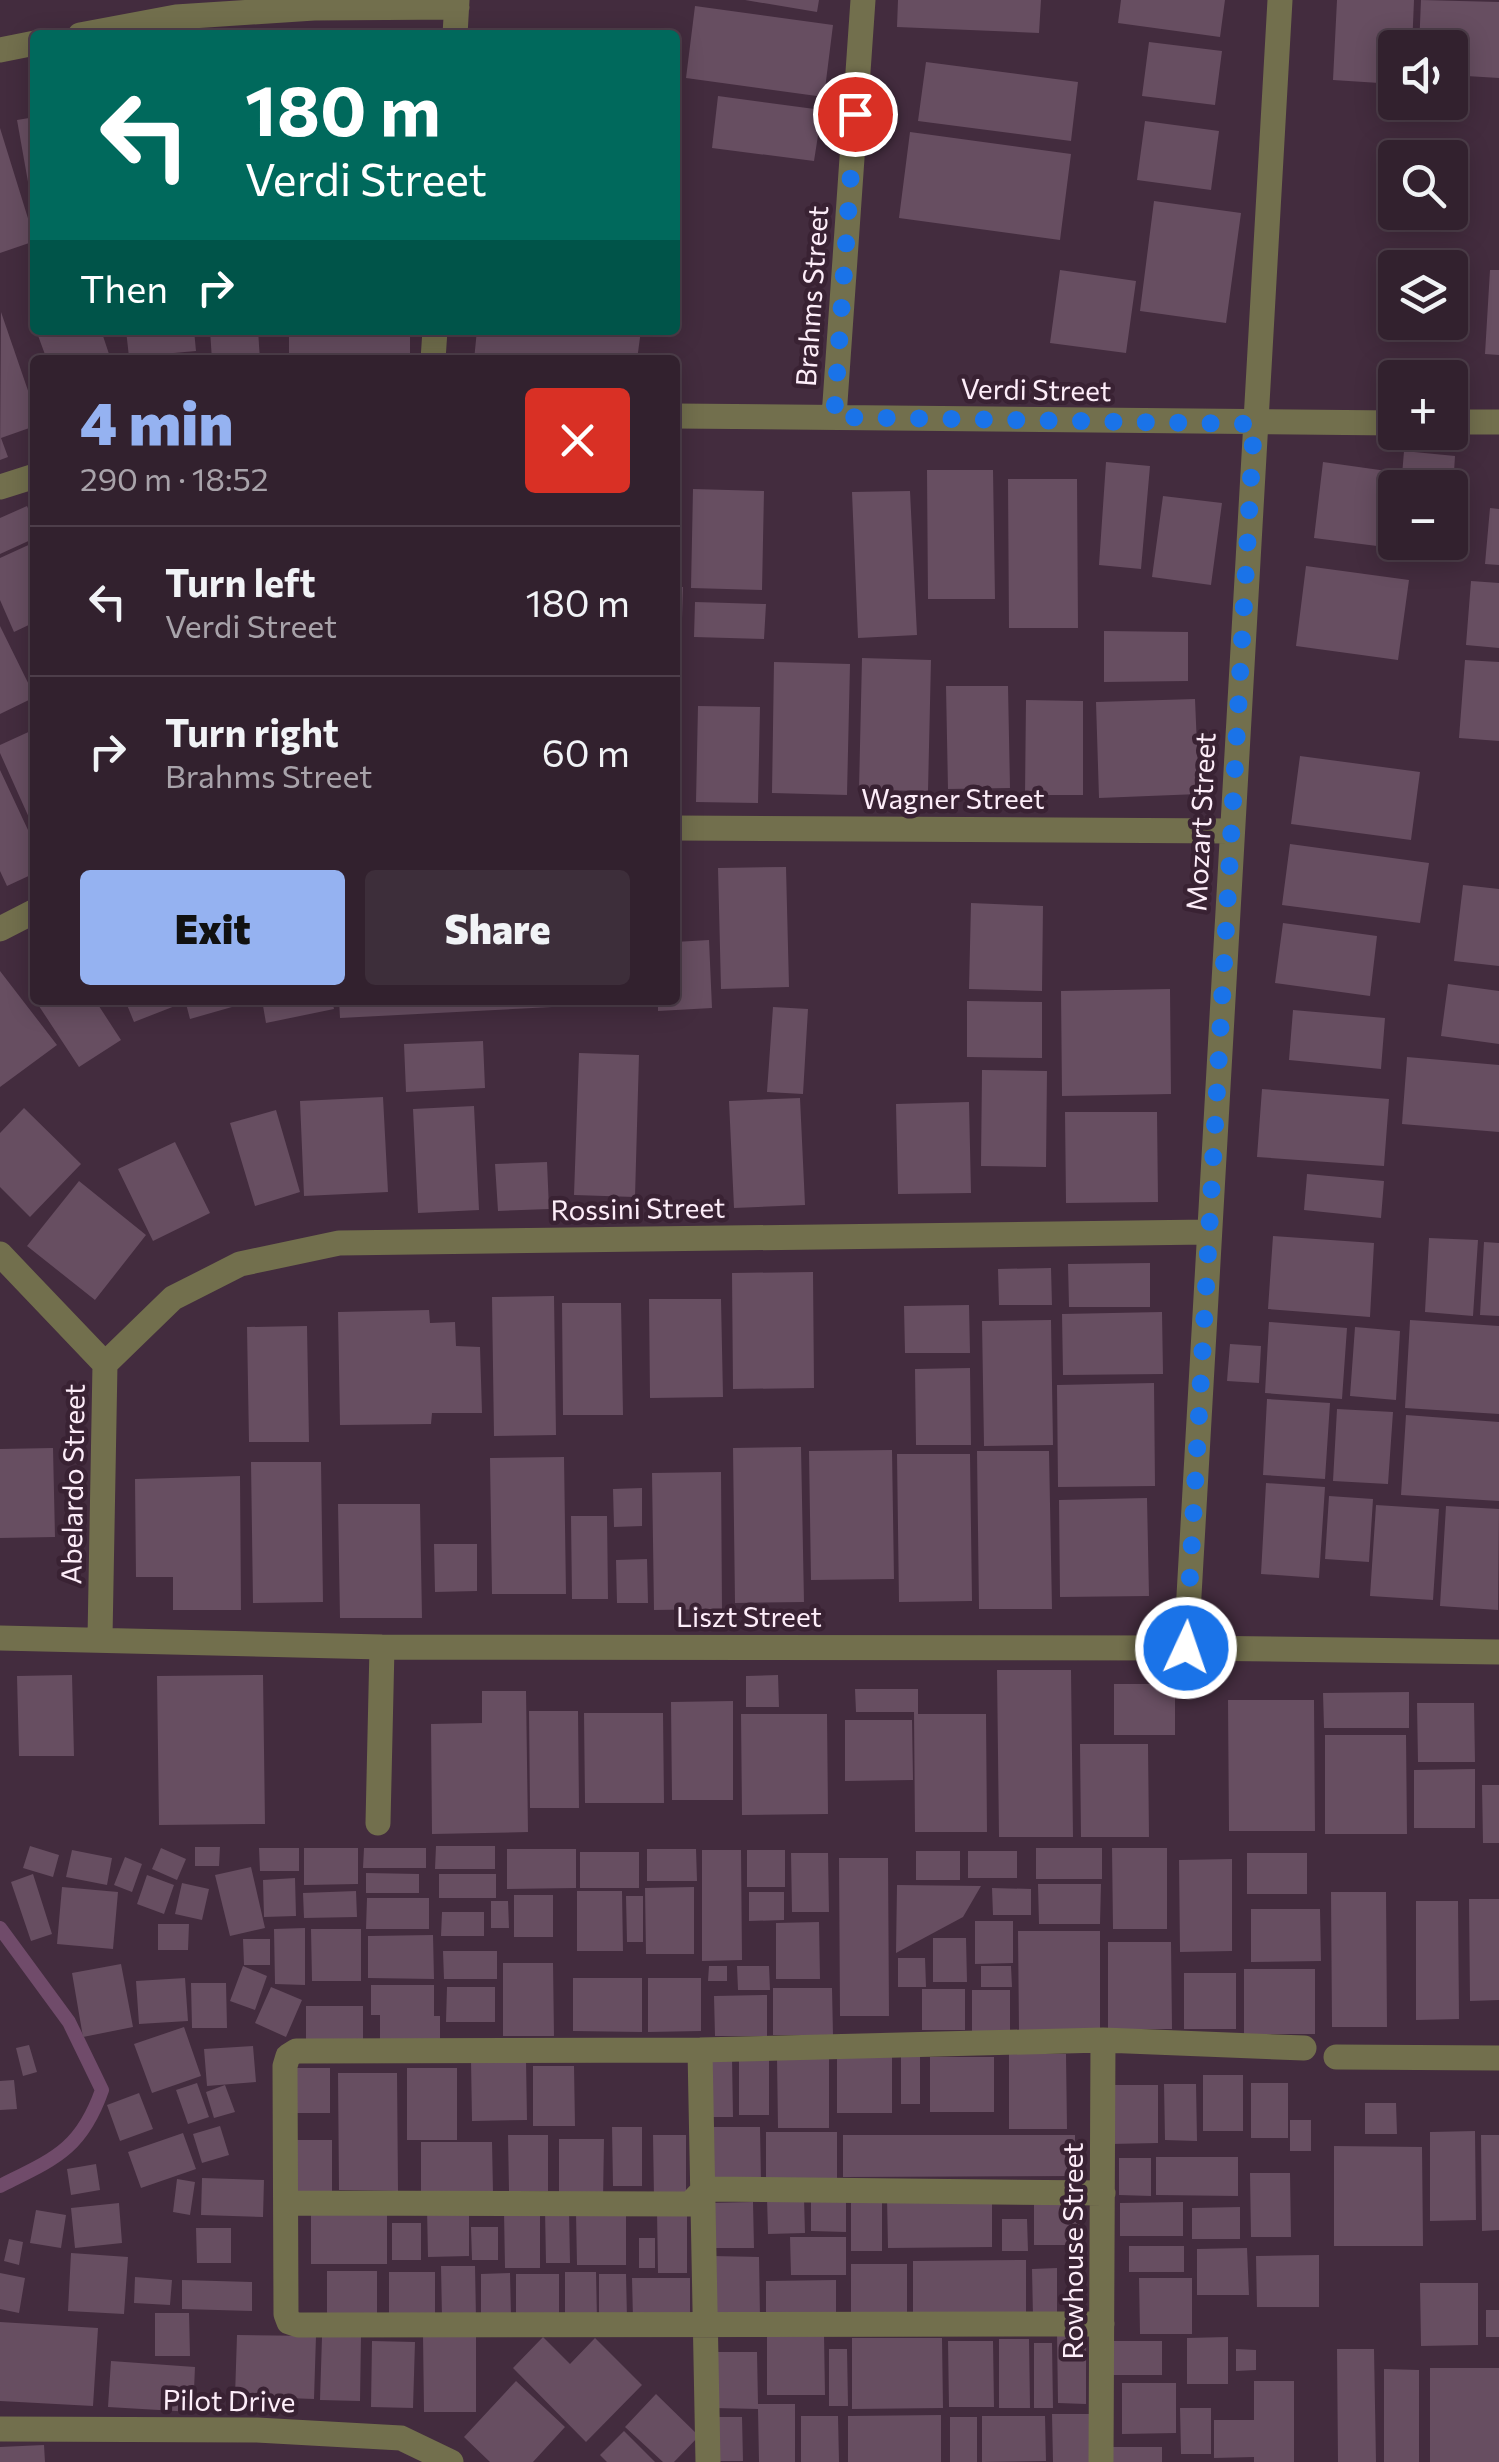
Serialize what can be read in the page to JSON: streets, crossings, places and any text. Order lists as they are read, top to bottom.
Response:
{
  "streets": {
    "street": [
      "Brahms Street",
      "Verdi Street",
      "Wagner Street",
      "Mozart Street",
      "Rossini Street",
      "Abelardo Street",
      "Liszt Street",
      "Rowhouse Street",
      "Pilot Drive"
    ]
  },
  "crossings": [
    ["Brahms Street", "Verdi Street"],
    ["Verdi Street", "Mozart Street"],
    ["Wagner Street", "Mozart Street"],
    ["Mozart Street", "Rossini Street"],
    ["Mozart Street", "Liszt Street"],
    ["Rossini Street", "Abelardo Street"],
    ["Abelardo Street", "Liszt Street"]
  ],
  "page": {
    "map_buttons": ["+", "−"],
    "turn": ["180 m", "Verdi Street"],
    "then": "Then",
    "heading": ["4 min", "290 m · 18:52"],
    "list": [
      {
        "name": "Turn left",
        "note": "Verdi Street",
        "value": "180 m"
      },
      {
        "name": "Turn right",
        "note": "Brahms Street",
        "value": "60 m"
      }
    ],
    "buttons": ["Exit", "Share"]
  }
}
